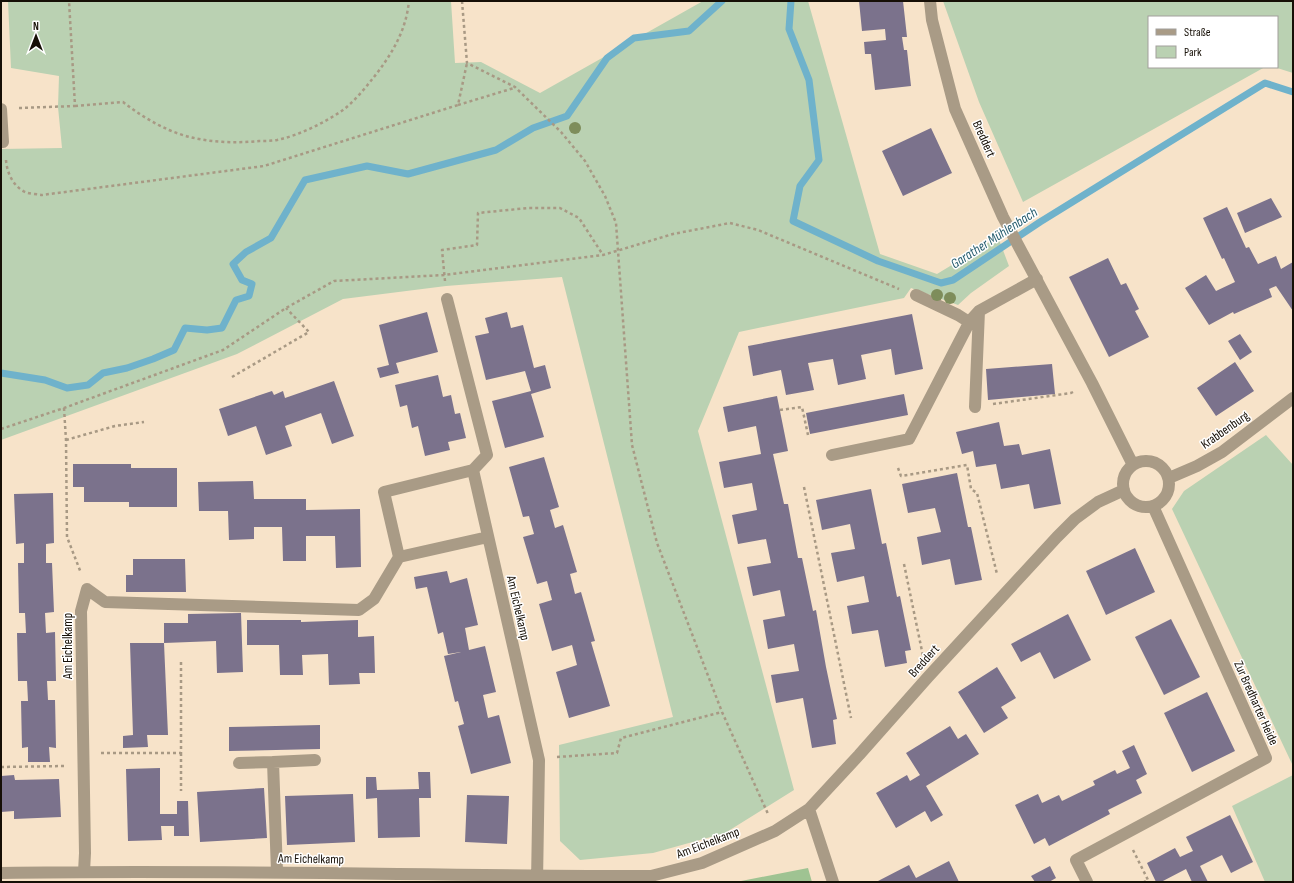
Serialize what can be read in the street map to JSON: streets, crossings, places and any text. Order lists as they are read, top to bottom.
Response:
{
  "streets": {
    "street": [
      "Breddert",
      "Krabbenburg",
      "Am Eichelkamp",
      "Zur Bredharter Heide"
    ]
  },
  "crossings": [
    ["Breddert", "Krabbenburg"],
    ["Breddert", "Am Eichelkamp"],
    ["Breddert", "Zur Bredharter Heide"],
    ["Krabbenburg", "Zur Bredharter Heide"]
  ],
  "water": ["Garather Mühlenbach"],
  "legend": ["Straße", "Park"],
  "north": "top"
}
